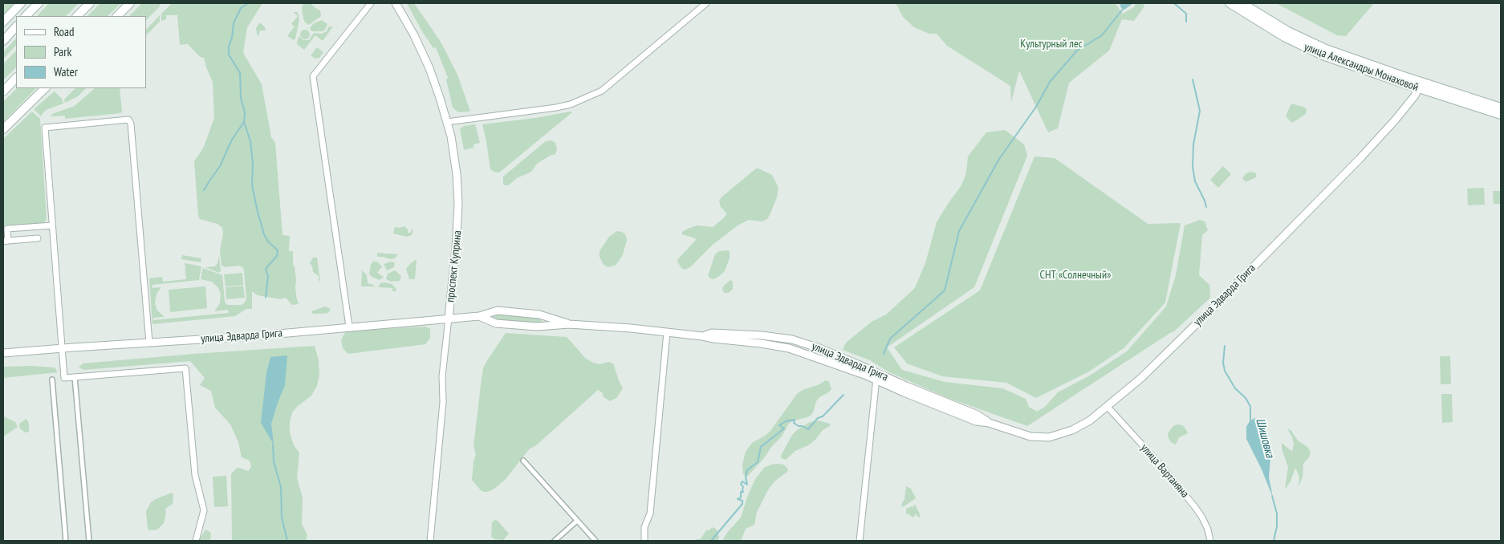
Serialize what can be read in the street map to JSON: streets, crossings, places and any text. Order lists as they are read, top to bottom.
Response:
{
  "streets": {
    "main road": ["улица Александры Монаховой"],
    "street": ["проспект Куприна", "улица Эдварда Грига", "улица Вартаняна"]
  },
  "crossings": [
    ["улица Александры Монаховой", "улица Эдварда Грига"],
    ["проспект Куприна", "улица Эдварда Грига"],
    ["улица Эдварда Грига", "улица Вартаняна"]
  ],
  "water": ["Шишовка"],
  "parks": ["Культурный лес", "СНТ «Солнечный»"],
  "legend": ["Road", "Park", "Water"]
}
